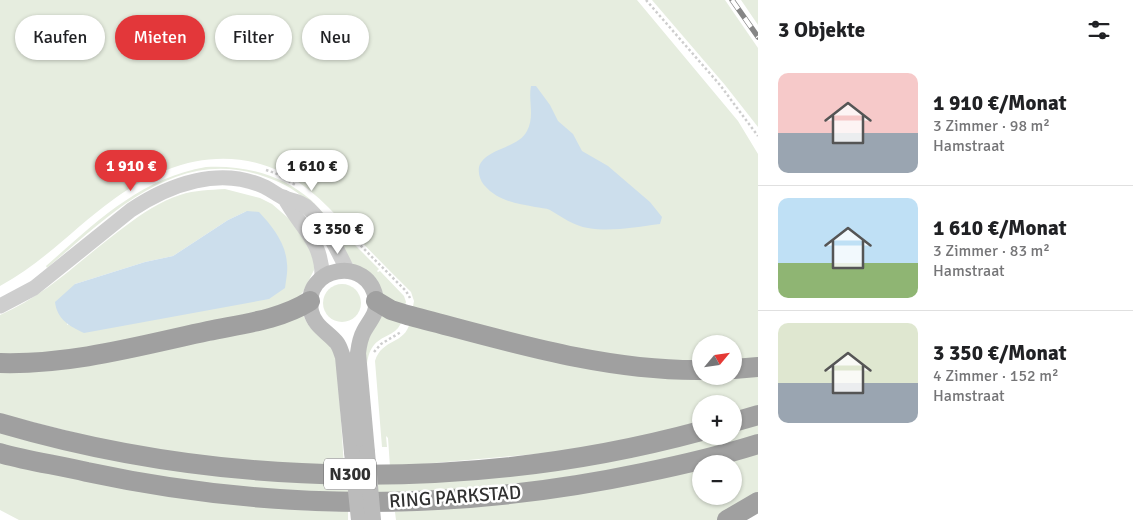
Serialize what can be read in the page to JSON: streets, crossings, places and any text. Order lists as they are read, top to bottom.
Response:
{
  "streets": {
    "highway": ["N300", "RING PARKSTAD"]
  },
  "north": "top right",
  "page": {
    "heading": "3 Objekte",
    "chip": [
      "Kaufen",
      "Mieten",
      "Filter",
      "Neu"
    ],
    "list": [
      {
        "name": "1 910 €/Monat",
        "note": "3 Zimmer · 98 m² · Hamstraat"
      },
      {
        "name": "1 610 €/Monat",
        "note": "3 Zimmer · 83 m² · Hamstraat"
      },
      {
        "name": "3 350 €/Monat",
        "note": "4 Zimmer · 152 m² · Hamstraat"
      }
    ],
    "price": ["1 910 €", "1 610 €", "3 350 €"],
    "map_buttons": ["+", "−"]
  }
}
